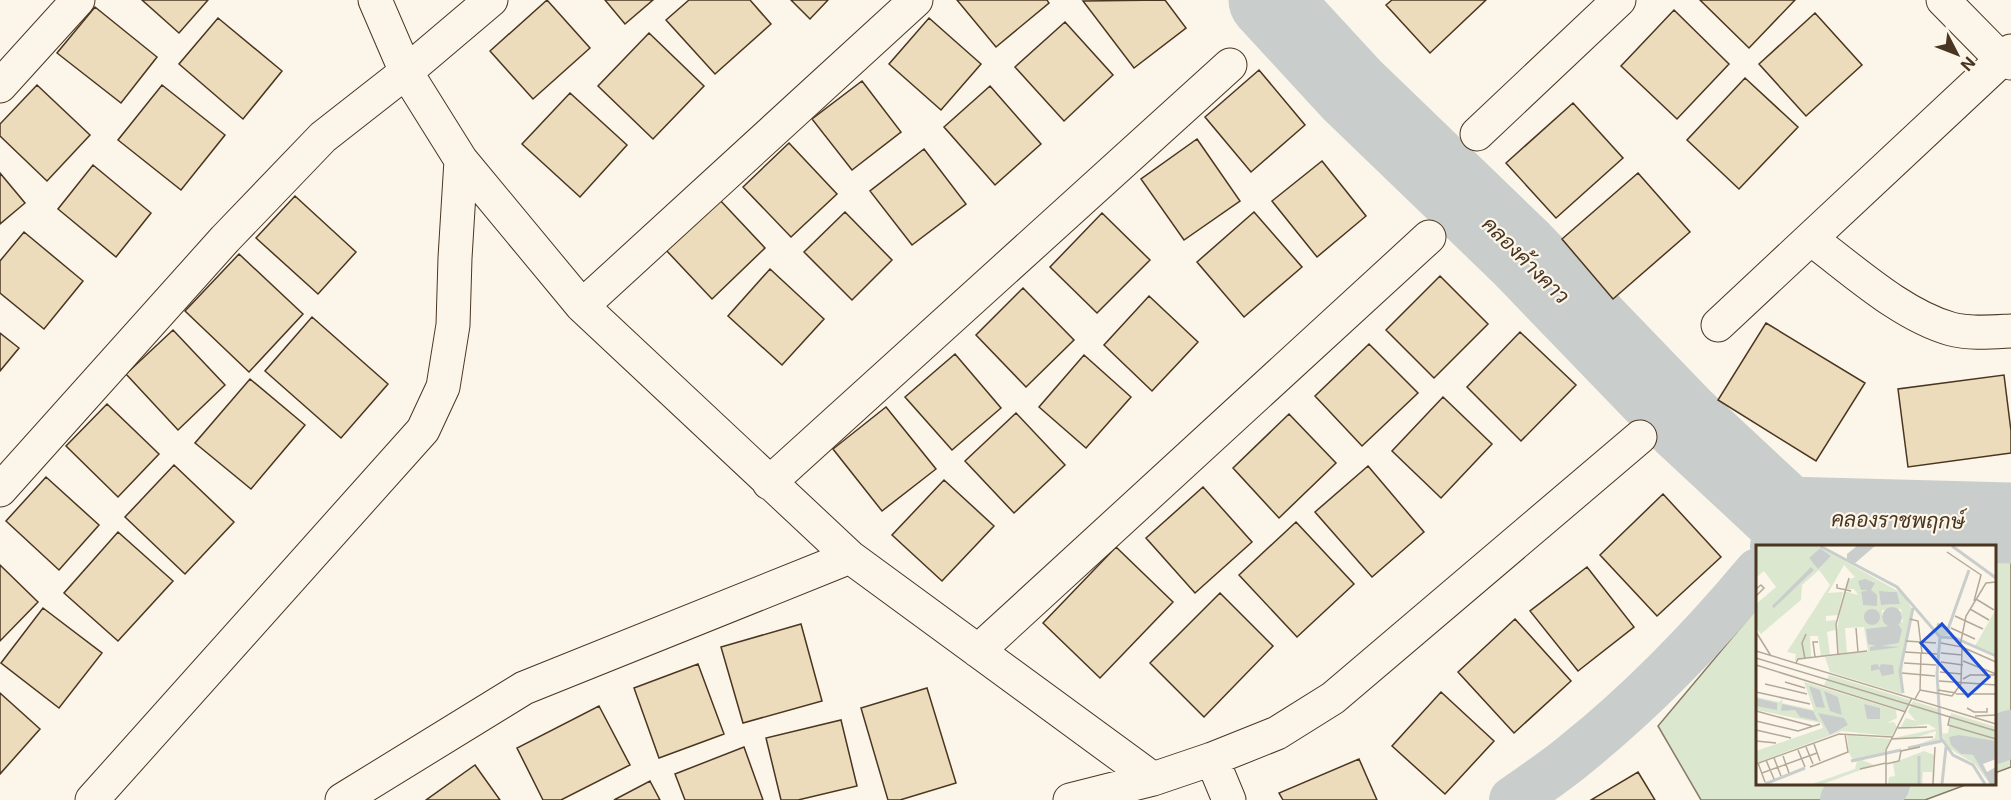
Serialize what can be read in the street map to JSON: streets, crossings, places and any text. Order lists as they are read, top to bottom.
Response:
{
  "water": ["คลองค้างคาว", "คลองราชพฤกษ์"],
  "north": "bottom right"
}
